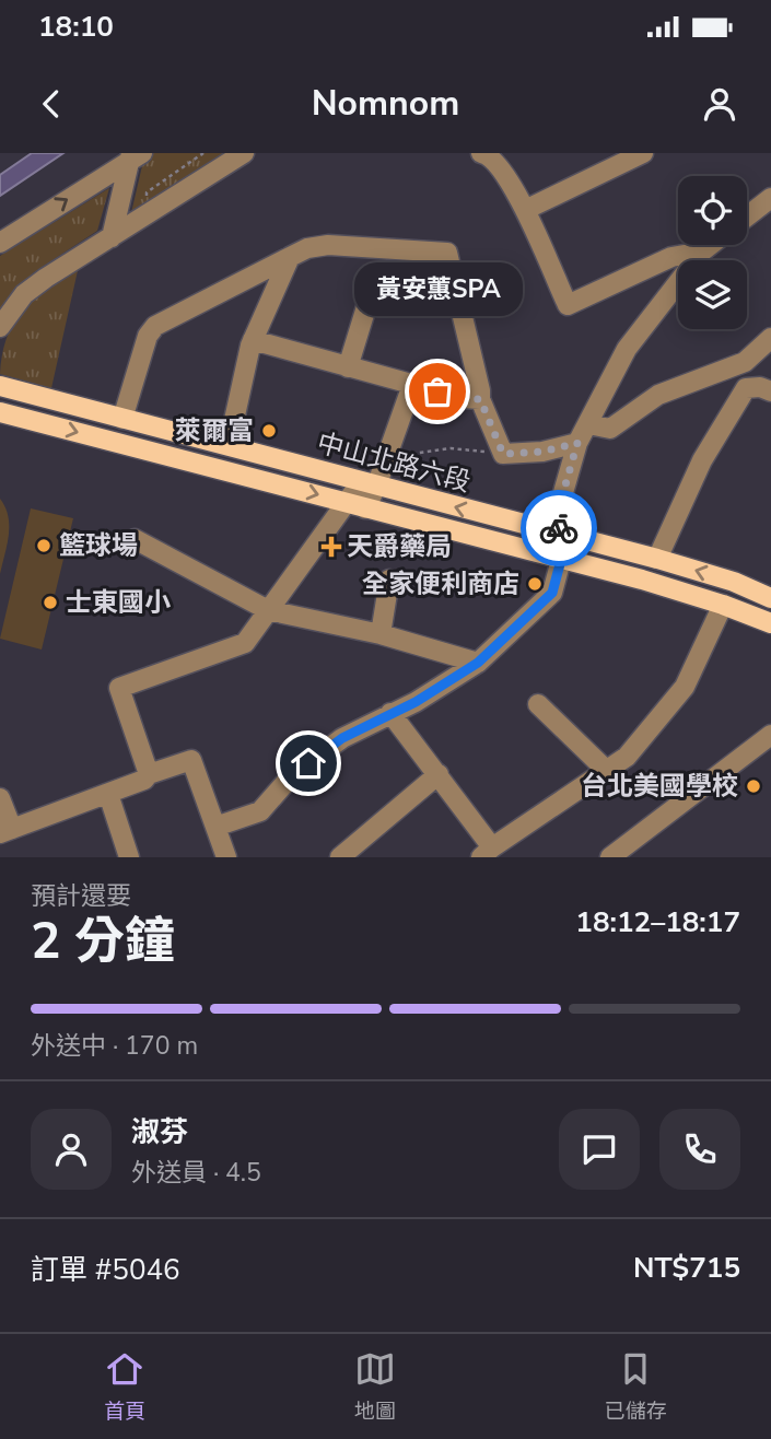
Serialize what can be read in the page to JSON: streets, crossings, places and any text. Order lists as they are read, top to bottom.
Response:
{
  "streets": {
    "main road": ["中山北路六段"]
  },
  "places": {
    "other": [
      "黃安蕙SPA",
      "萊爾富",
      "籃球場",
      "全家便利商店",
      "士東國小",
      "台北美國學校"
    ],
    "health": ["天爵藥局"]
  },
  "page": {
    "status": "18:10",
    "header": "Nomnom",
    "bubble": "黃安蕙SPA",
    "heading": ["2 分鐘", "預計還要", "18:12–18:17"],
    "panel": [
      "淑芬",
      "外送員 · 4.5",
      "訂單 #5046",
      "NT$715"
    ],
    "bar": "外送中 · 170 m",
    "tabs": ["首頁", "地圖", "已儲存"]
  }
}
